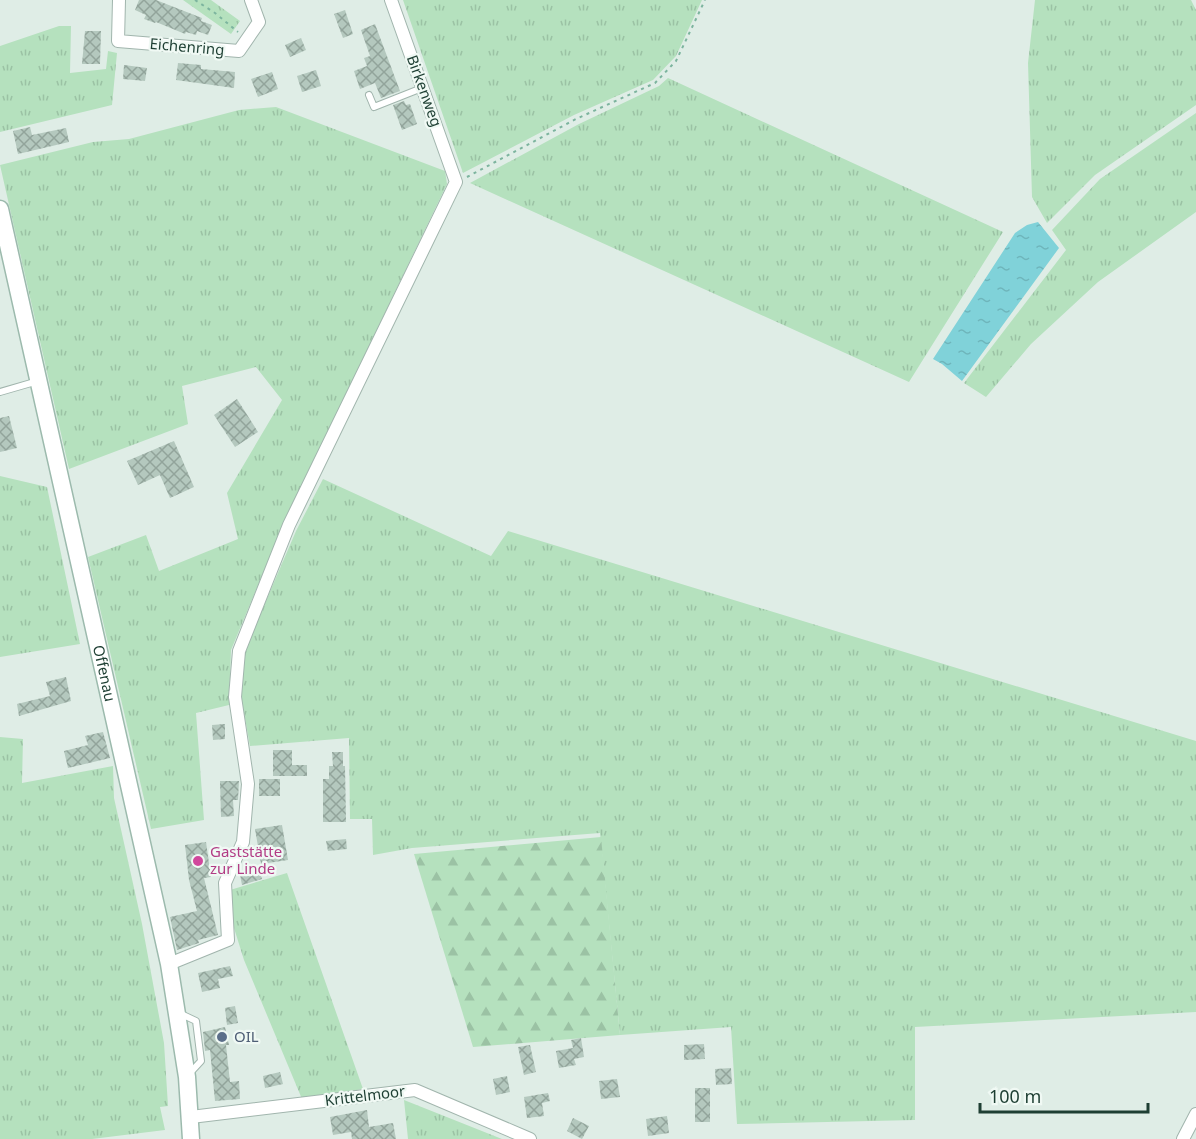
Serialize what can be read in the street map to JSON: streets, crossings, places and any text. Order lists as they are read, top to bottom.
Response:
{
  "streets": {
    "main road": ["Offenau"],
    "street": ["Eichenring", "Birkenweg", "Krittelmoor"]
  },
  "crossings": [
    ["Offenau", "Krittelmoor"]
  ],
  "places": ["Gaststätte zur Linde", "OIL"],
  "scale_bar": "100 m"
}
